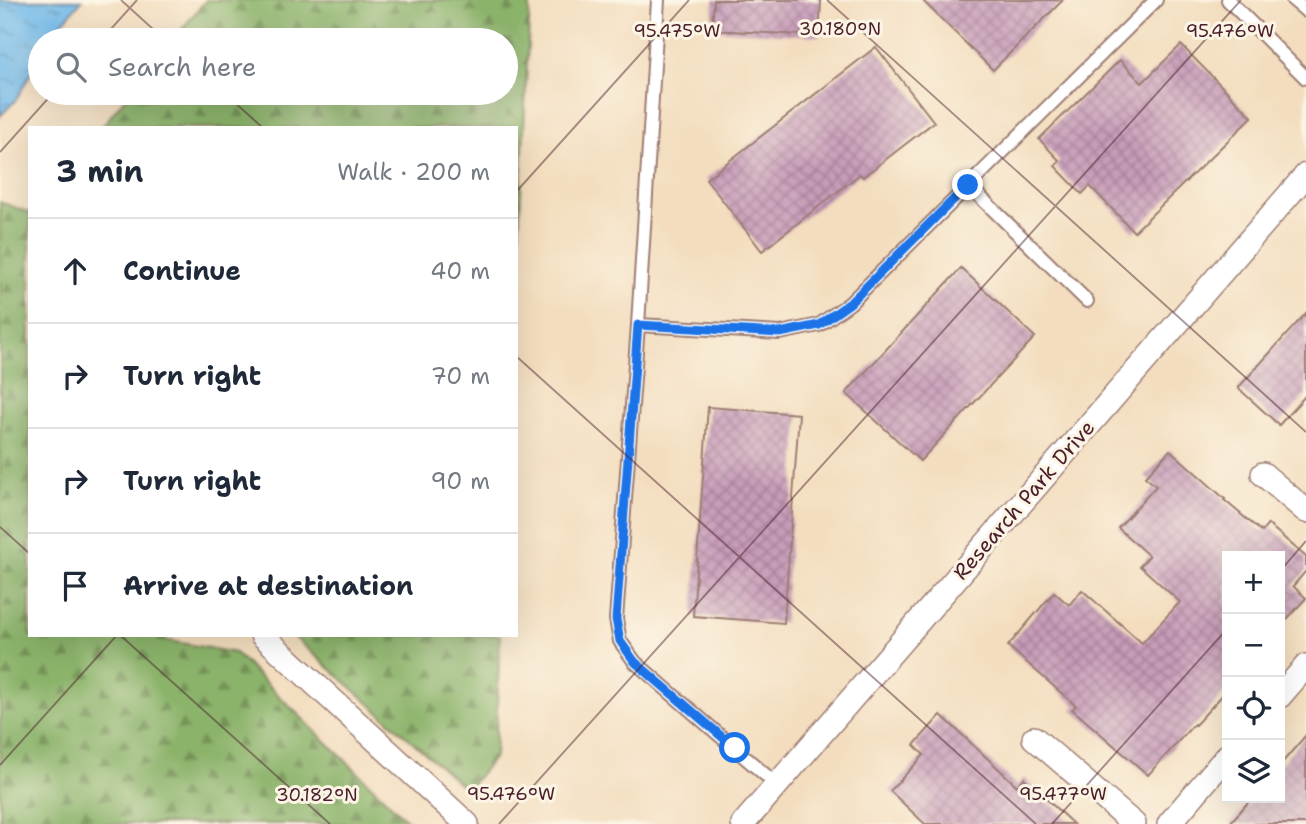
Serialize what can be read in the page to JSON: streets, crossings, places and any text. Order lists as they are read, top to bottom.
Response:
{
  "streets": {
    "street": ["Research Park Drive"]
  },
  "page": {
    "search": "Search here",
    "heading": ["3 min", "Walk · 200 m"],
    "list": [
      ["Continue", "40 m"],
      ["Turn right", "70 m"],
      ["Turn right", "90 m"],
      "Arrive at destination"
    ],
    "map_buttons": ["+", "−"]
  },
  "coordinates": [
    "30.180°N",
    "95.476°W",
    "95.475°W",
    "95.477°W",
    "30.182°N"
  ]
}
